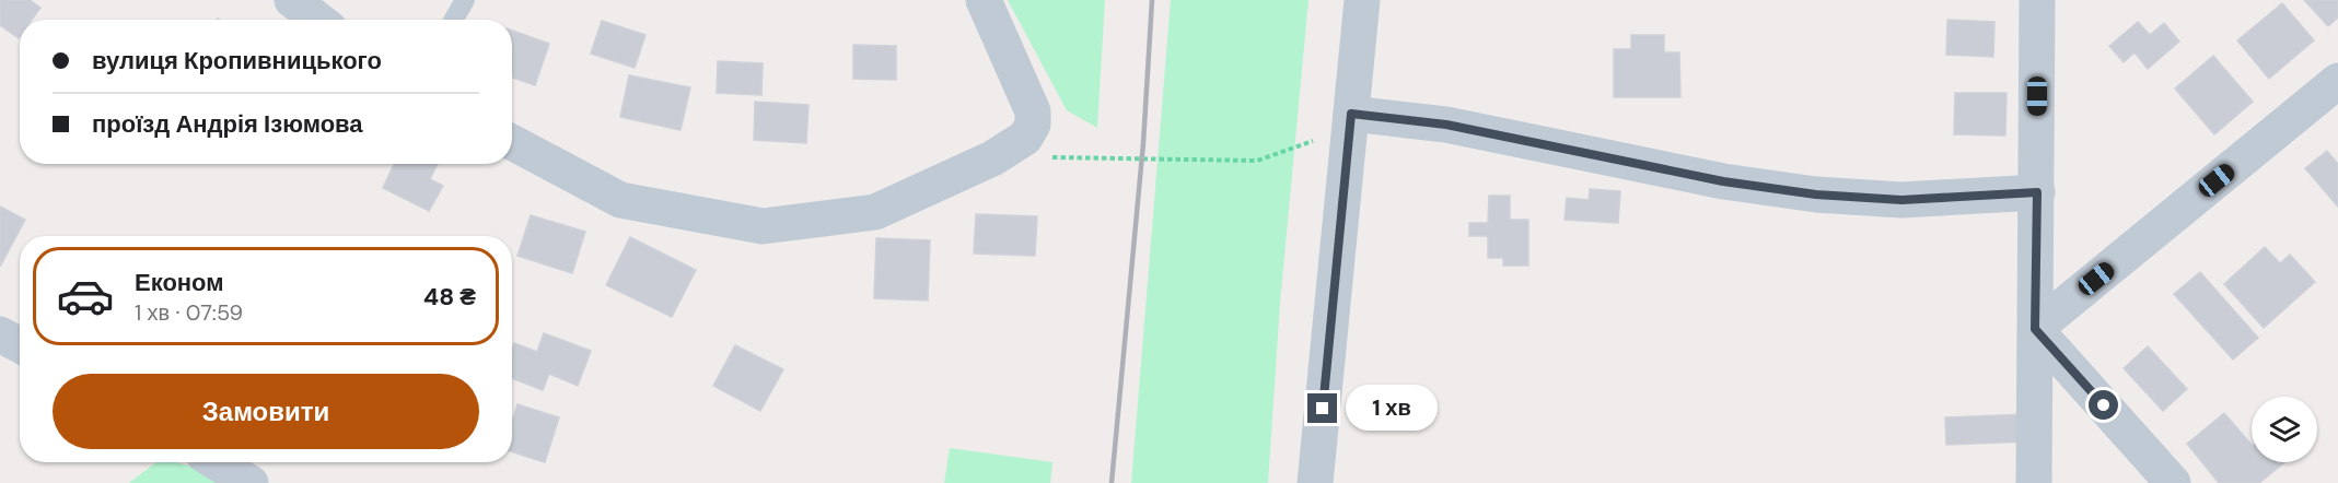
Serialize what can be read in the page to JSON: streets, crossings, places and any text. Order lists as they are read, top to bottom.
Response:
{
  "page": {
    "banner": ["вулиця Кропивницького", "проїзд Андрія Ізюмова"],
    "list": [
      {
        "name": "Економ",
        "note": "1 хв · 07:59",
        "value": "48 ₴"
      }
    ],
    "buttons": "Замовити",
    "bubble": "1 хв"
  }
}
